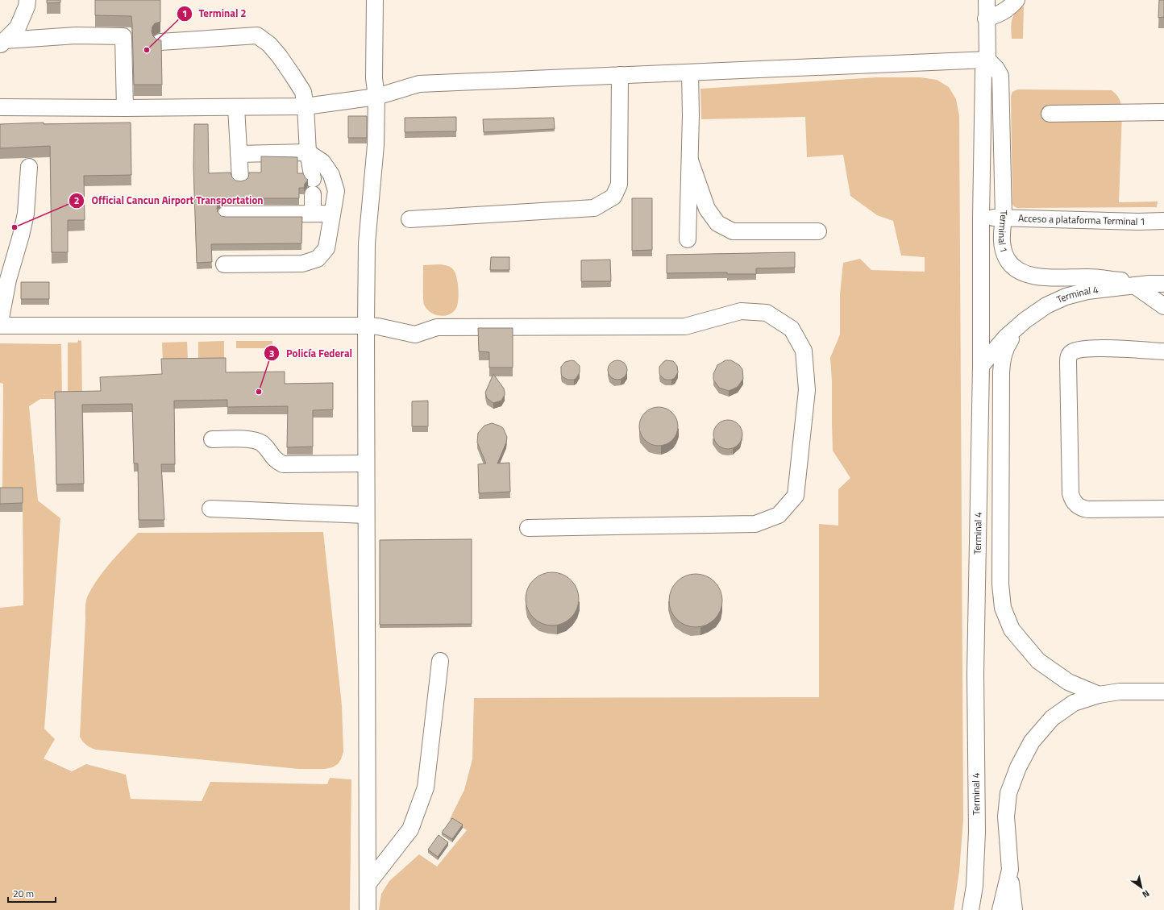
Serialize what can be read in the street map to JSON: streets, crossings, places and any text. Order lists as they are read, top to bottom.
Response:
{
  "streets": {
    "street": ["Acceso a plataforma Terminal 1", "Terminal 1", "Terminal 4"]
  },
  "crossings": [
    ["Acceso a plataforma Terminal 1", "Terminal 1"],
    ["Terminal 1", "Terminal 4"]
  ],
  "places": ["Terminal 2", "Official Cancun Airport Transportation", "Policía Federal"],
  "scale_bar": "20 m",
  "north": "bottom right"
}
